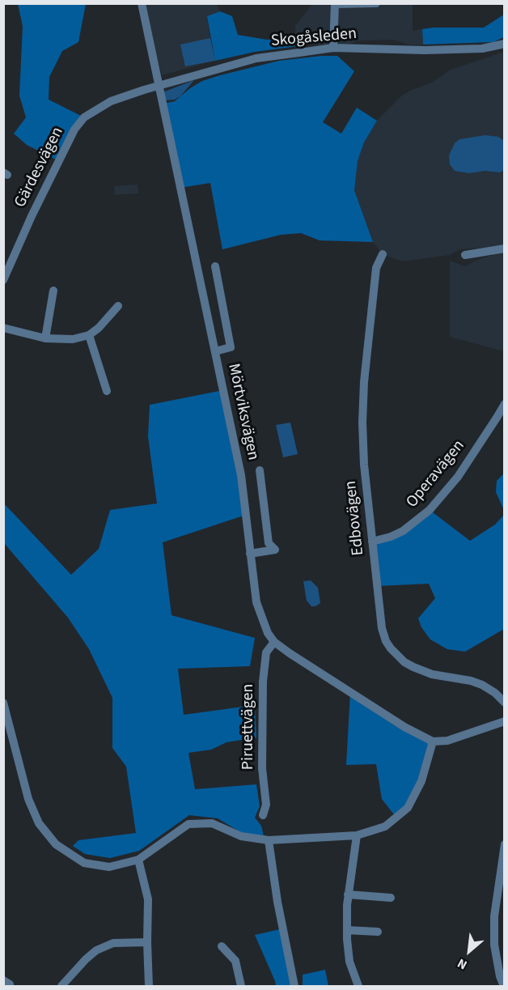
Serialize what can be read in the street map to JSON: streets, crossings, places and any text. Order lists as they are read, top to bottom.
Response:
{
  "streets": {
    "street": [
      "Skogåsleden",
      "Gärdesvägen",
      "Mörtviksvägen",
      "Operavägen",
      "Edbovägen",
      "Piruettvägen"
    ]
  },
  "crossings": [
    ["Skogåsleden", "Gärdesvägen"],
    ["Skogåsleden", "Mörtviksvägen"],
    ["Gärdesvägen", "Mörtviksvägen"],
    ["Mörtviksvägen", "Piruettvägen"],
    ["Operavägen", "Edbovägen"]
  ],
  "north": "bottom left"
}
